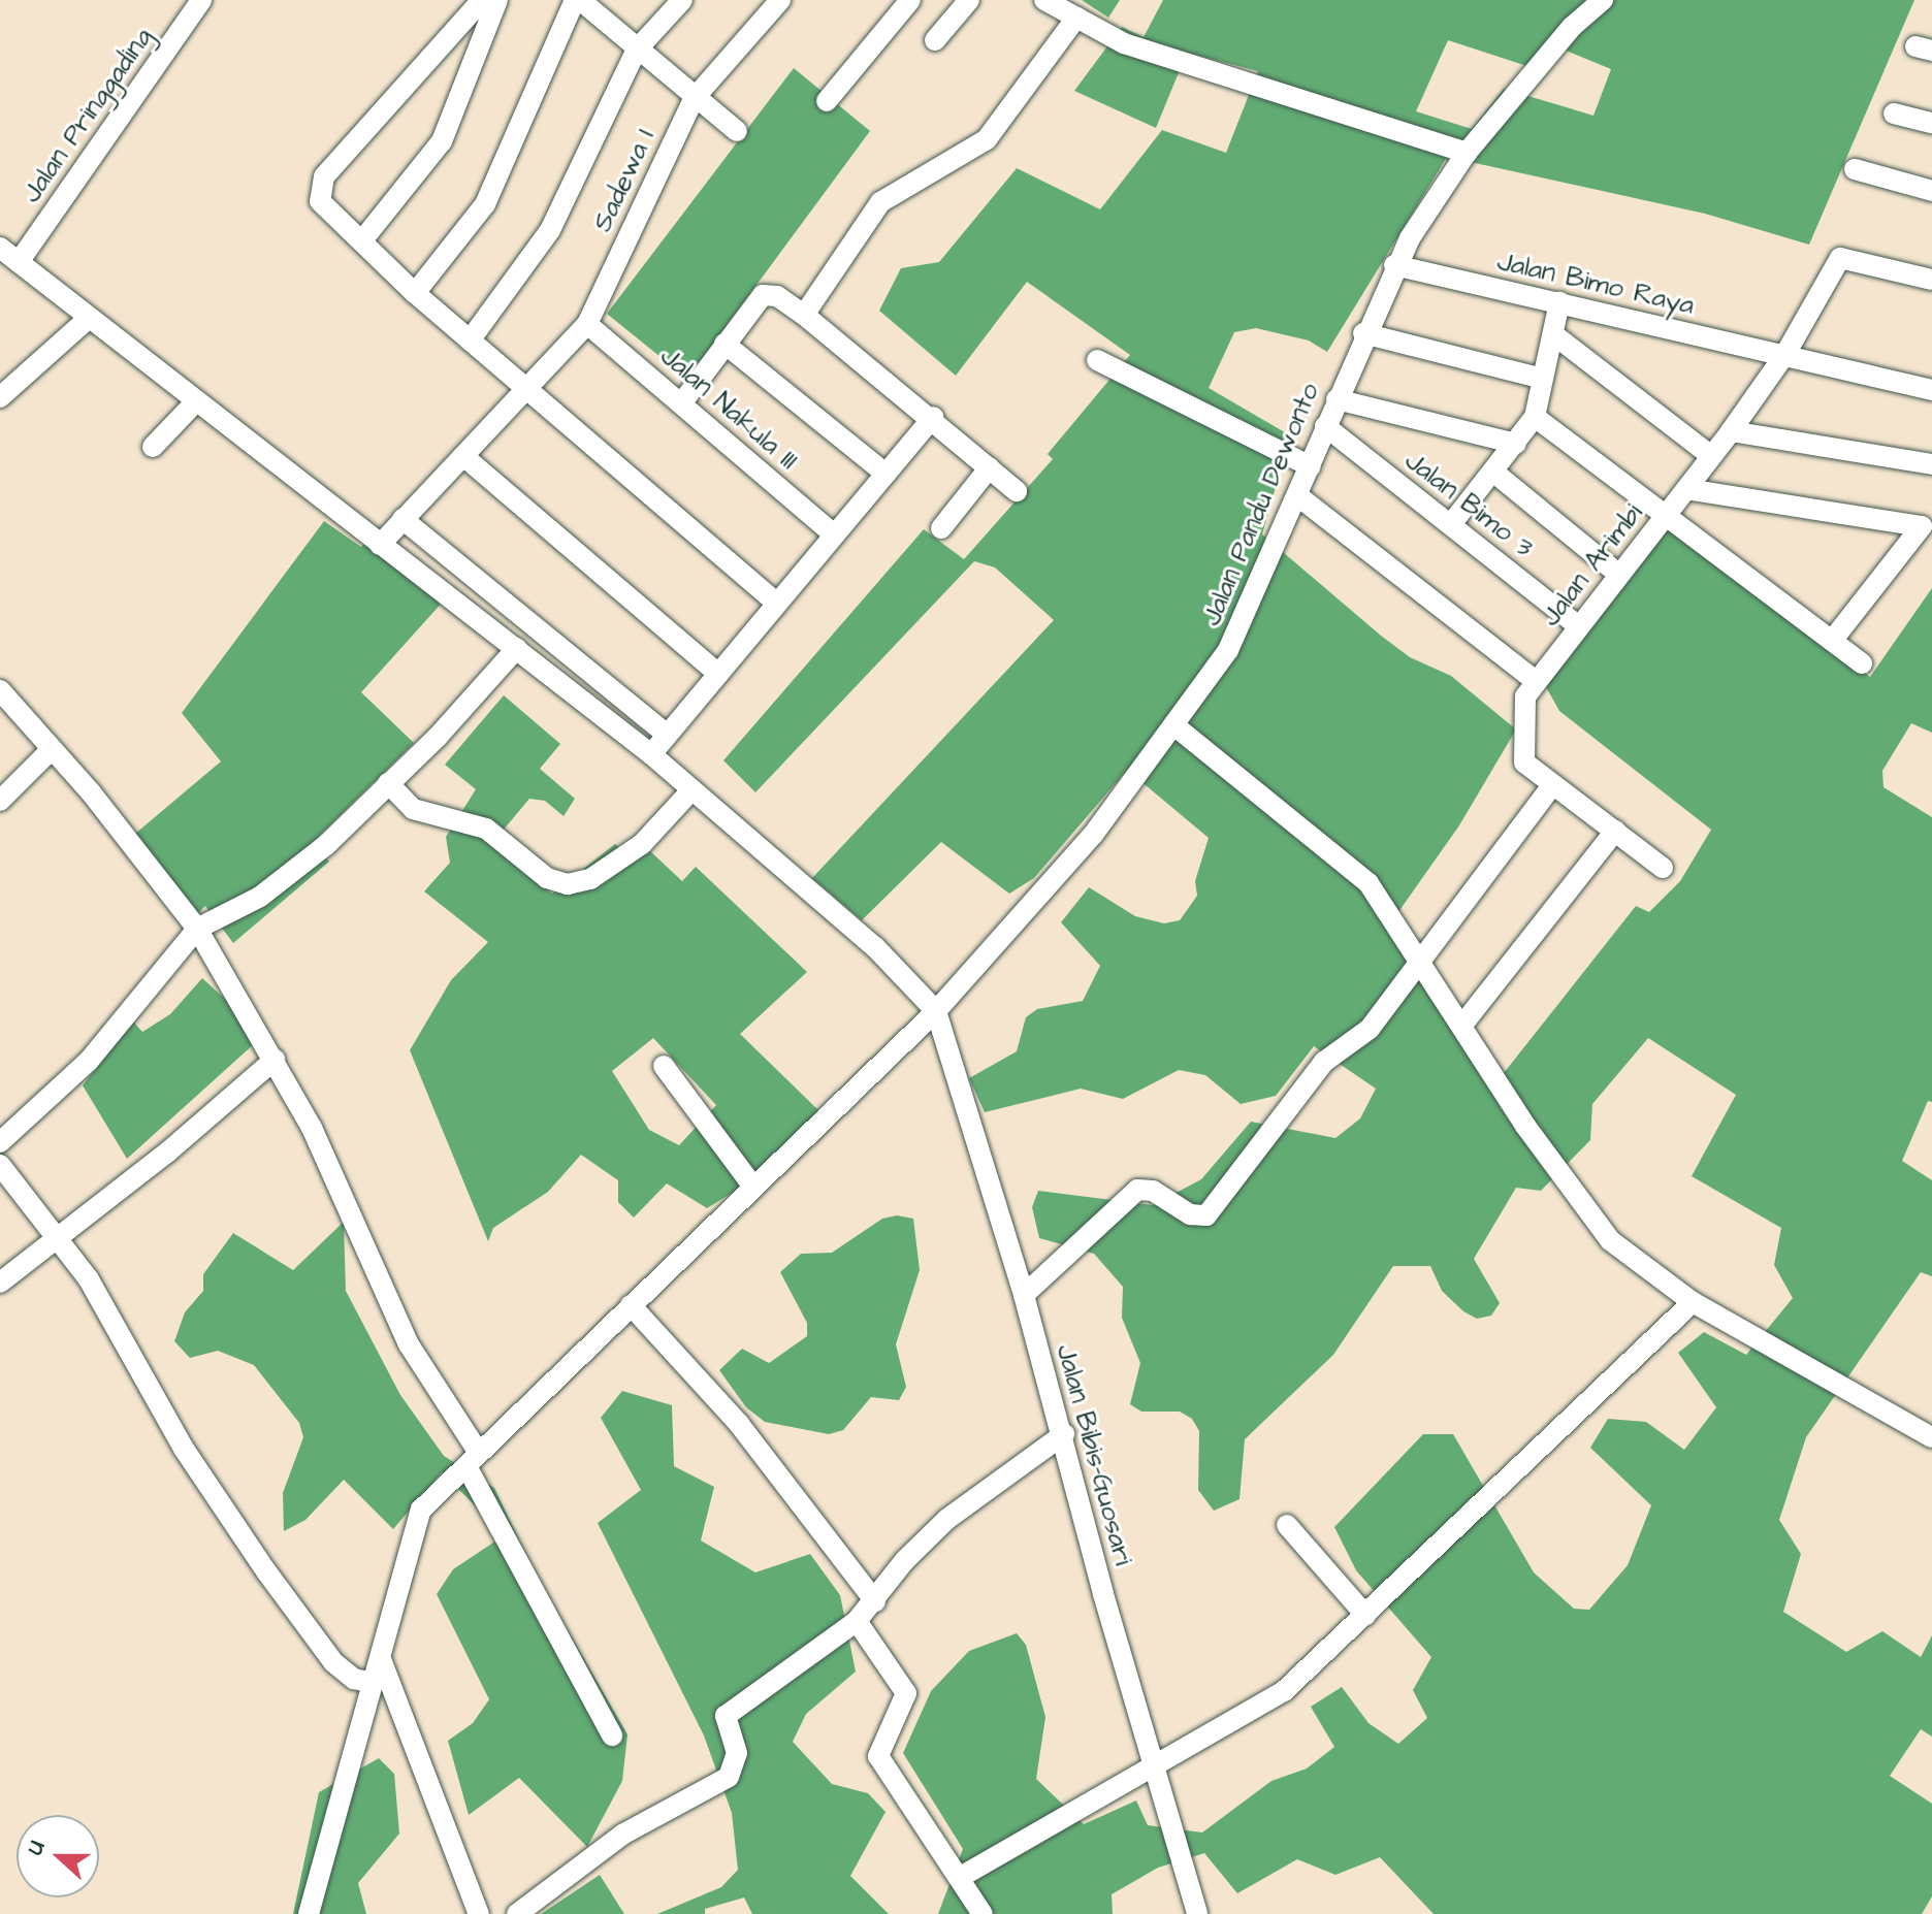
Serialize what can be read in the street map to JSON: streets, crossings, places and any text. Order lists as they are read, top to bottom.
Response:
{
  "streets": {
    "street": [
      "Jalan Pringgading",
      "Sadewa I",
      "Jalan Bimo Raya",
      "Jalan Nakula III",
      "Jalan Pandu Dewonto",
      "Jalan Bimo 3",
      "Jalan Arimbi",
      "Jalan Bibis-Guosari"
    ]
  },
  "crossings": [
    ["Sadewa I", "Jalan Nakula III"],
    ["Jalan Bimo Raya", "Jalan Pandu Dewonto"],
    ["Jalan Bimo Raya", "Jalan Arimbi"],
    ["Jalan Pandu Dewonto", "Jalan Bimo 3"],
    ["Jalan Pandu Dewonto", "Jalan Bibis-Guosari"],
    ["Jalan Bimo 3", "Jalan Arimbi"]
  ],
  "north": "left"
}
